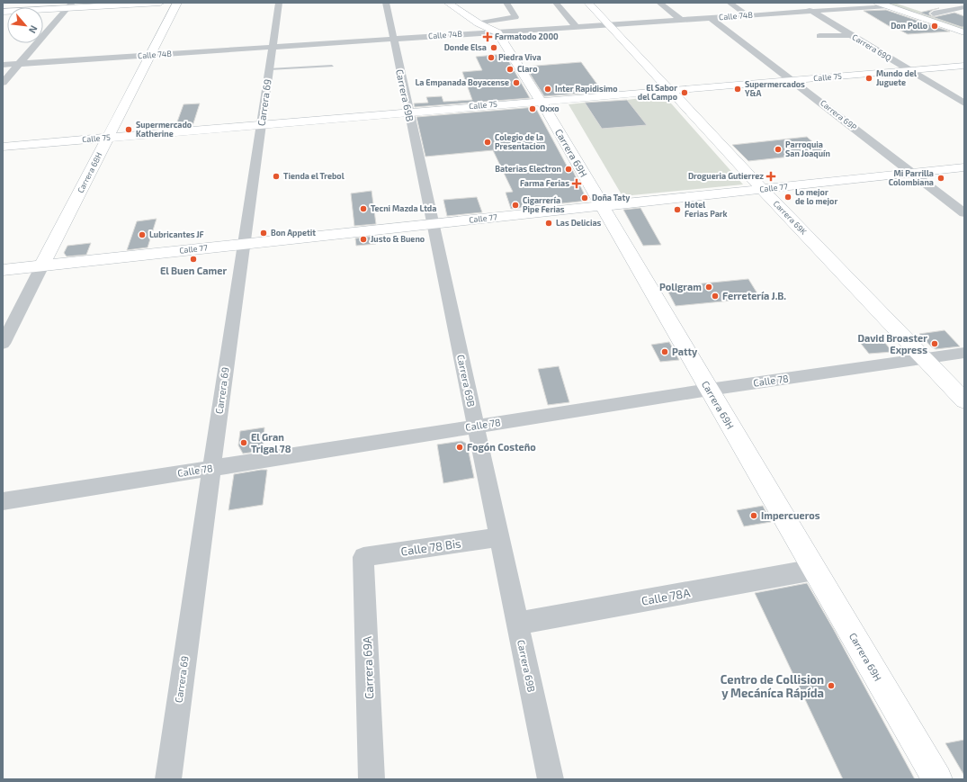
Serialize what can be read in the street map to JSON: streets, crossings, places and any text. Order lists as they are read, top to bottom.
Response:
{
  "streets": {
    "street": [
      "Calle 74B",
      "Carrera 69Q",
      "Calle 75",
      "Carrera 69B",
      "Carrera 69",
      "Carrera 69P",
      "Carrera 69H",
      "Carrera 68H",
      "Calle 77",
      "Carrera 69K",
      "Calle 78",
      "Calle 78 Bis",
      "Calle 78A",
      "Carrera 69A"
    ]
  },
  "crossings": [
    ["Calle 74B", "Carrera 69Q"],
    ["Calle 74B", "Carrera 69B"],
    ["Calle 74B", "Carrera 69"],
    ["Calle 74B", "Carrera 69P"],
    ["Calle 74B", "Carrera 69H"],
    ["Calle 74B", "Carrera 68H"],
    ["Calle 74B", "Carrera 69K"],
    ["Carrera 69Q", "Calle 75"],
    ["Calle 75", "Carrera 69B"],
    ["Calle 75", "Carrera 69"],
    ["Calle 75", "Carrera 69P"],
    ["Calle 75", "Carrera 69H"],
    ["Calle 75", "Carrera 68H"],
    ["Calle 75", "Carrera 69K"],
    ["Carrera 69B", "Calle 77"],
    ["Carrera 69B", "Calle 78"],
    ["Carrera 69B", "Calle 78 Bis"],
    ["Carrera 69B", "Calle 78A"],
    ["Carrera 69", "Calle 77"],
    ["Carrera 69", "Calle 78"],
    ["Carrera 69P", "Calle 77"],
    ["Carrera 69H", "Calle 77"],
    ["Carrera 69H", "Calle 78"],
    ["Carrera 69H", "Calle 78A"],
    ["Carrera 68H", "Calle 77"],
    ["Calle 77", "Carrera 69K"],
    ["Carrera 69K", "Calle 78"],
    ["Calle 78 Bis", "Carrera 69A"]
  ],
  "places": {
    "other": [
      "Don Pollo",
      "Donde Elsa",
      "Piedra Viva",
      "Claro",
      "Mundo del Juguete",
      "La Empanada Boyacense",
      "Inter Rapidisimo",
      "Supermercados Y&A",
      "El Sabor del Campo",
      "Oxxo",
      "Supermercado Katherine",
      "Colegio de la Presentacion",
      "Parroquia San Joaquín",
      "Baterias Electron",
      "Tienda el Trebol",
      "Mi Parrilla Colombiana",
      "Lo mejor de lo mejor",
      "Doña Taty",
      "Cigarrería Pipe Ferias",
      "Tecni Mazda Ltda",
      "Hotel Ferias Park",
      "Las Delicias",
      "Bon Appetit",
      "Lubricantes JF",
      "Justo & Bueno",
      "El Buen Camer",
      "Poligram",
      "Ferretería J.B.",
      "David Broaster Express",
      "Patty",
      "El Gran Trigal 78",
      "Fogón Costeño",
      "Impercueros",
      "Centro de Collision y Mecáníca Rápída"
    ],
    "health": ["Farmatodo 2000", "Drogueria Gutierrez", "Farma Ferias"]
  },
  "north": "bottom right"
}
